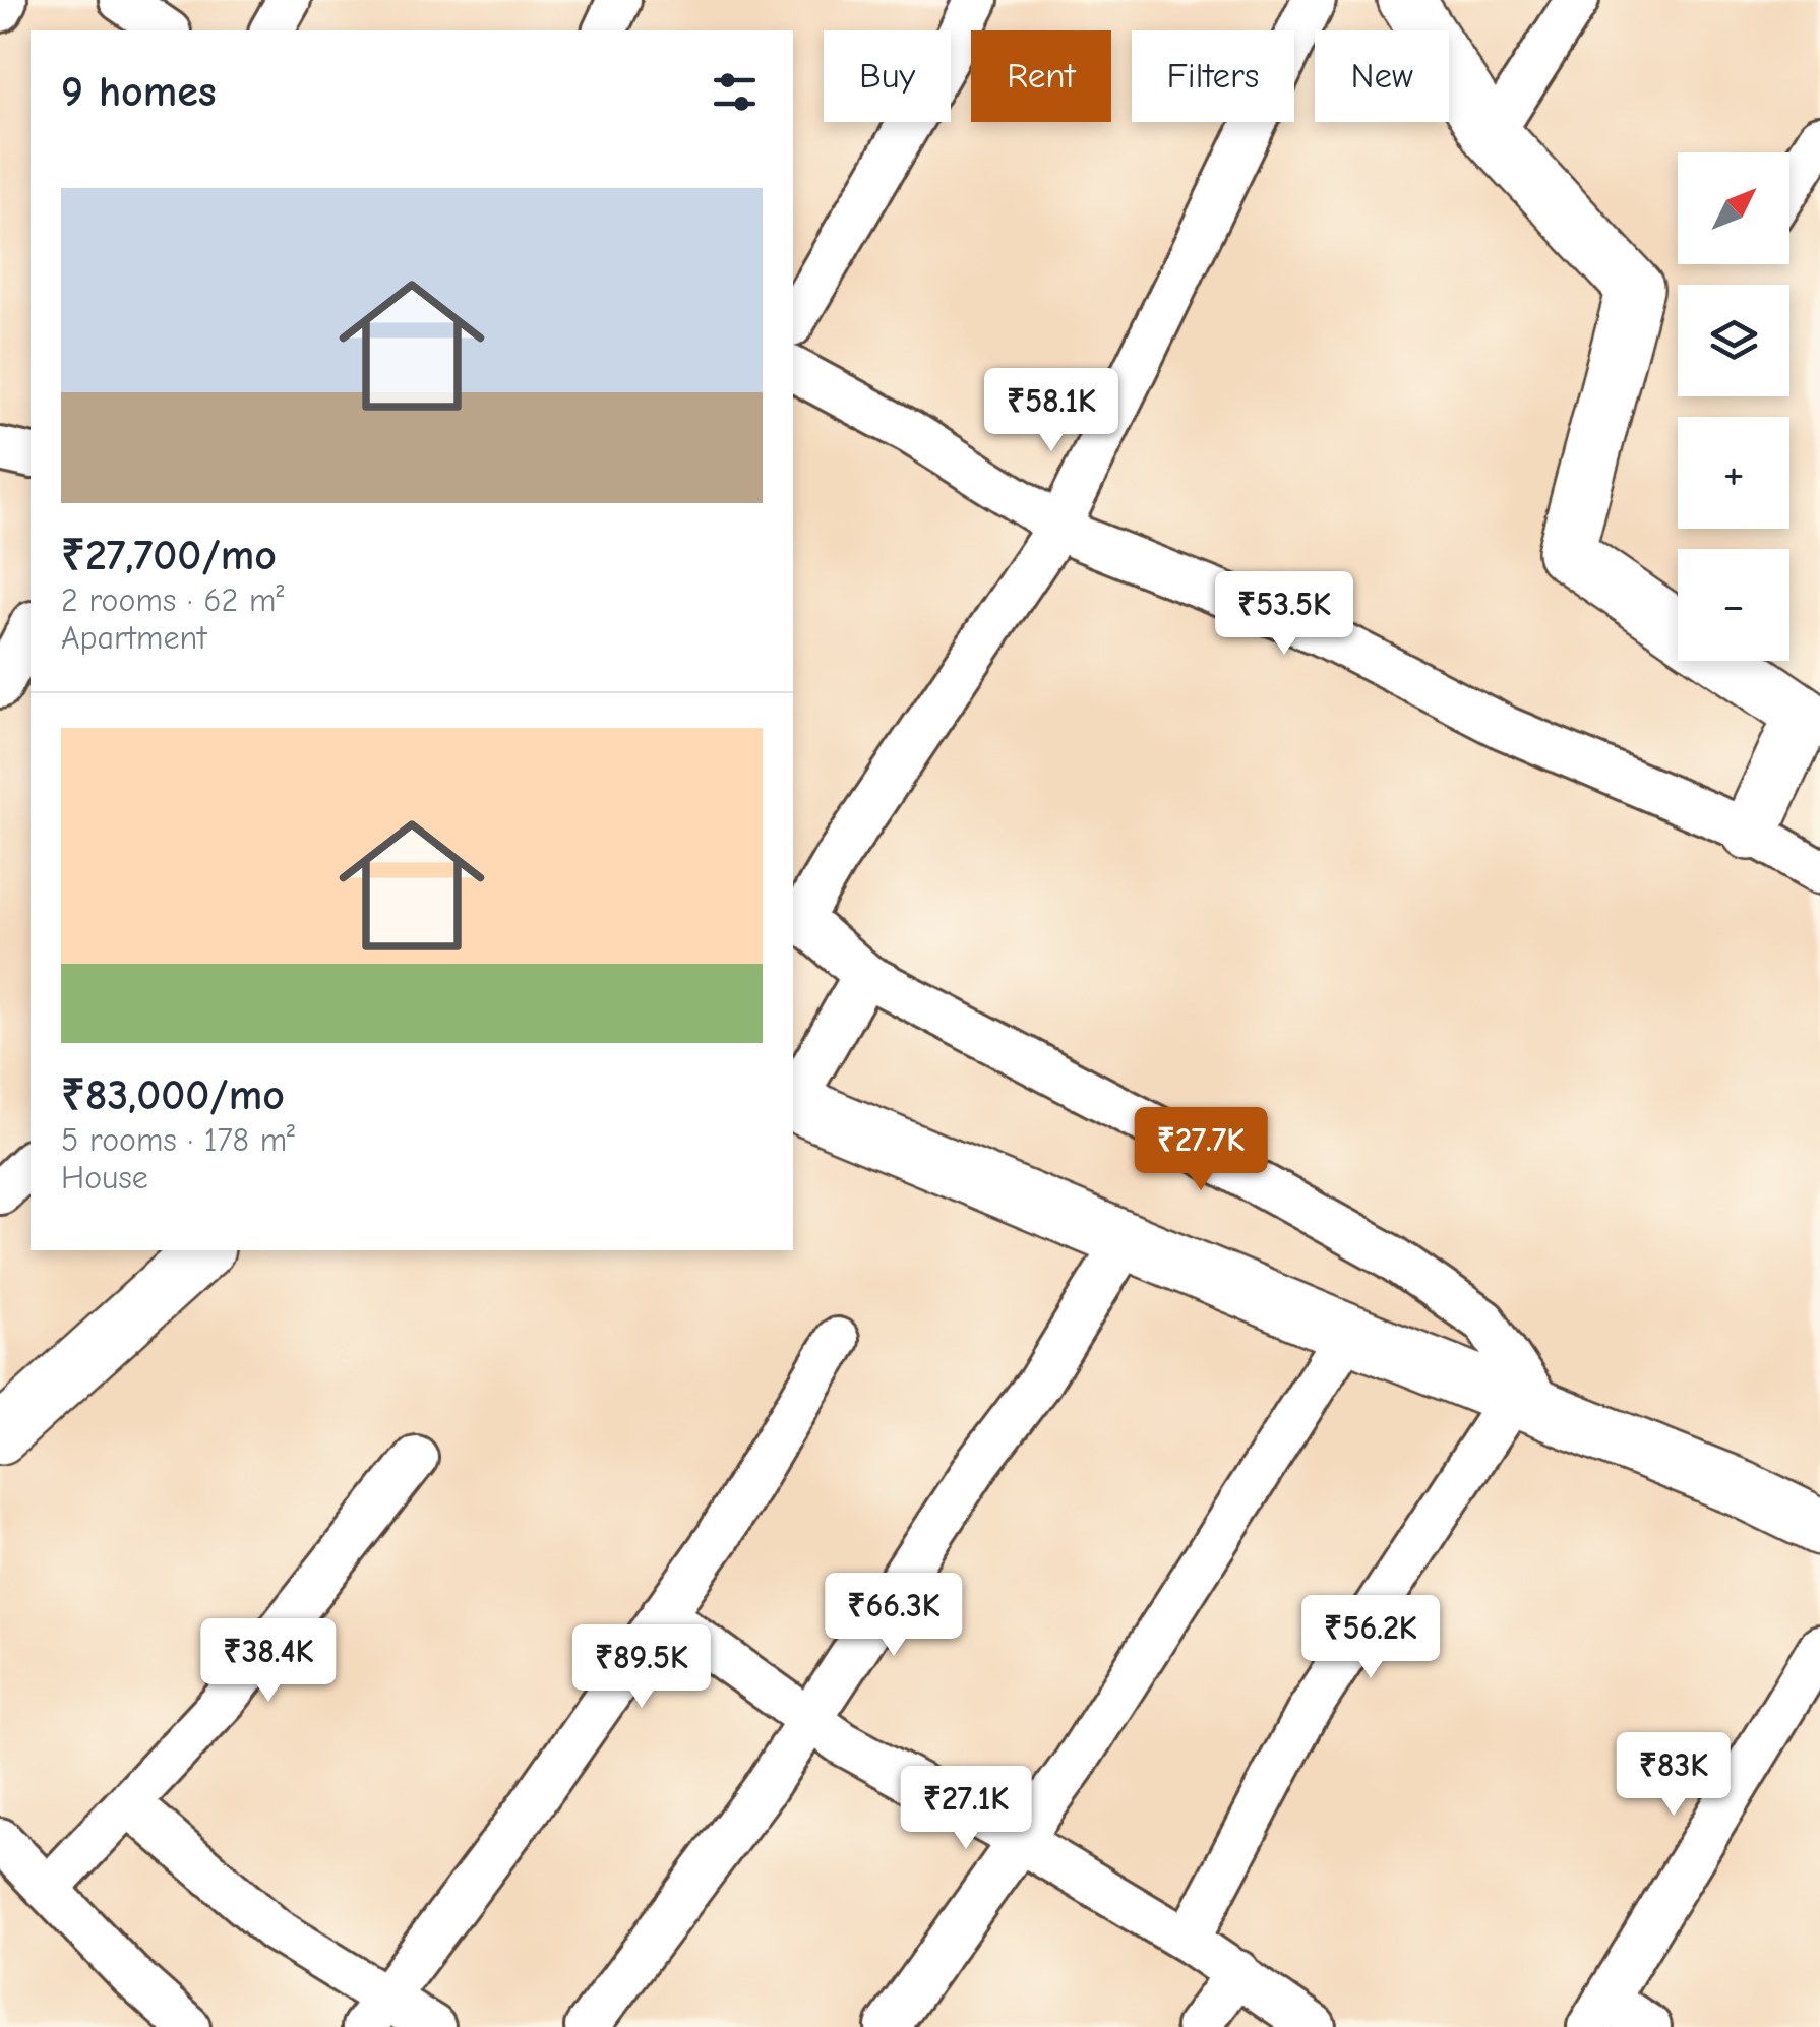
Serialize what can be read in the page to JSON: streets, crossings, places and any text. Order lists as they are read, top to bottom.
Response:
{
  "north": "top right",
  "page": {
    "chip": [
      "Buy",
      "Rent",
      "Filters",
      "New"
    ],
    "heading": "9 homes",
    "map_buttons": ["+", "−"],
    "list": [
      {
        "name": "₹27,700/mo",
        "note": "2 rooms · 62 m² · Apartment"
      },
      {
        "name": "₹83,000/mo",
        "note": "5 rooms · 178 m² · House"
      }
    ],
    "price": [
      "₹58.1K",
      "₹53.5K",
      "₹27.7K",
      "₹66.3K",
      "₹56.2K",
      "₹38.4K",
      "₹89.5K",
      "₹83K",
      "₹27.1K"
    ]
  }
}
